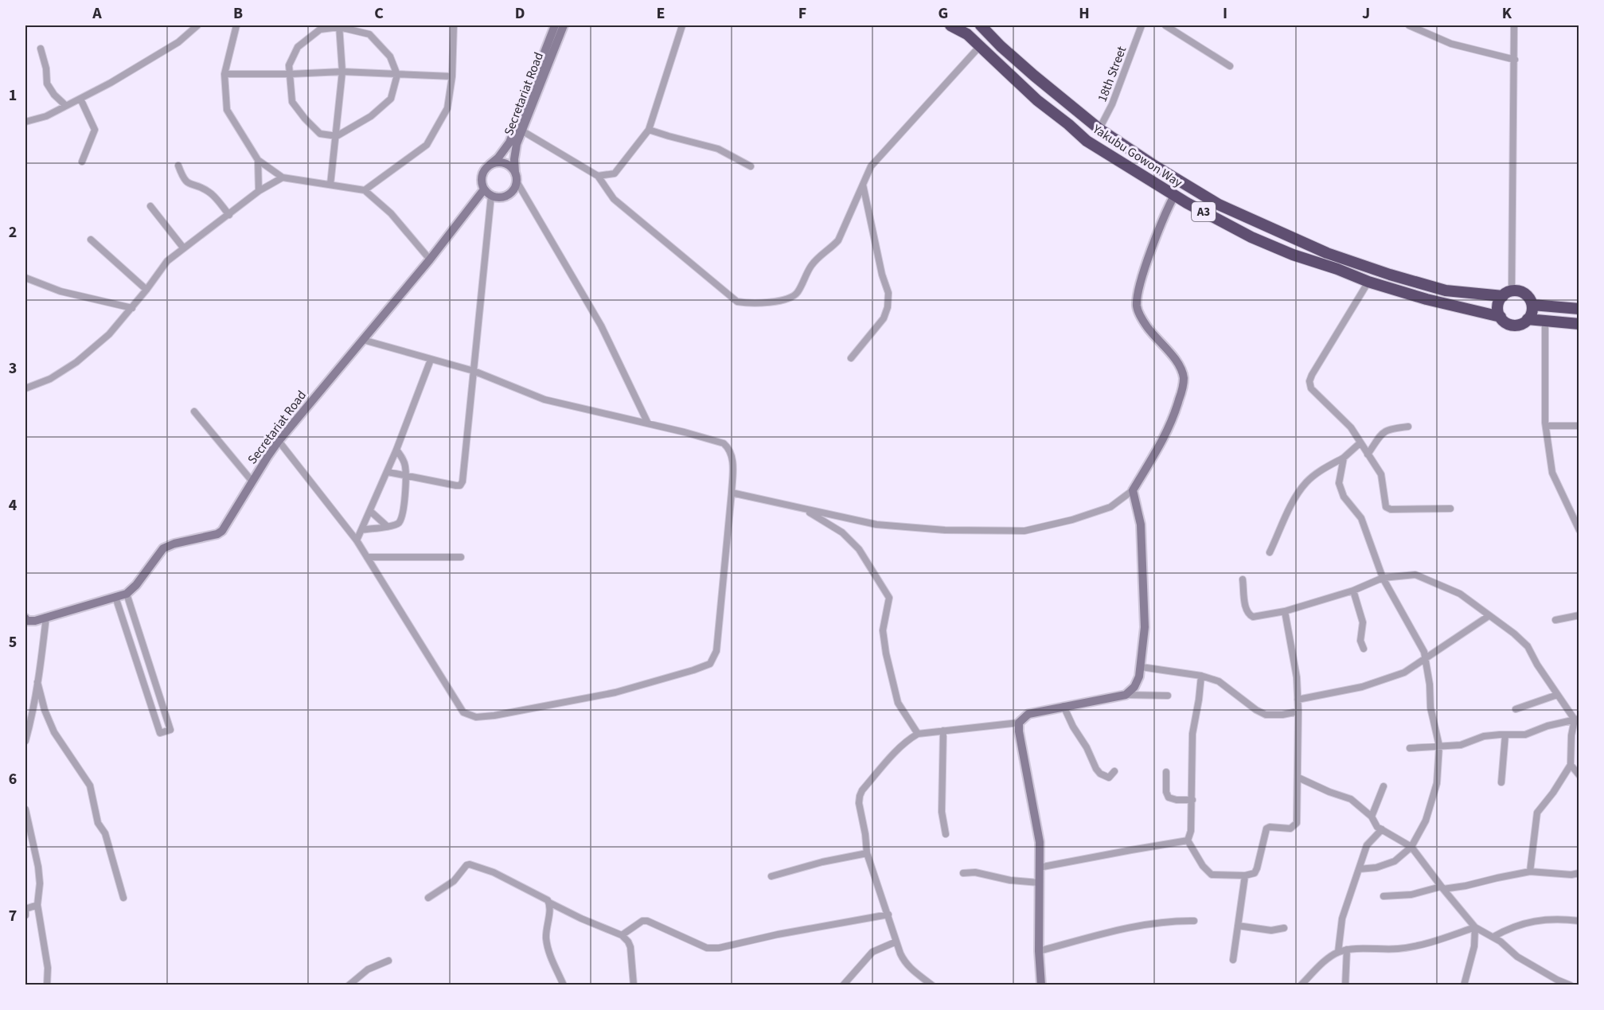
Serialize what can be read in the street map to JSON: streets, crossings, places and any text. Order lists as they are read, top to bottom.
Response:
{
  "streets": {
    "highway": ["Yakubu Gowon Way", "A3"],
    "street": ["18th Street", "Secretariat Road"]
  },
  "crossings": [
    ["18th Street", "Yakubu Gowon Way"]
  ],
  "grid": {
    "columns": [
      "A",
      "B",
      "C",
      "D",
      "E",
      "F",
      "G",
      "H",
      "I",
      "J",
      "K"
    ],
    "rows": [
      "1",
      "2",
      "3",
      "4",
      "5",
      "6",
      "7"
    ]
  }
}
